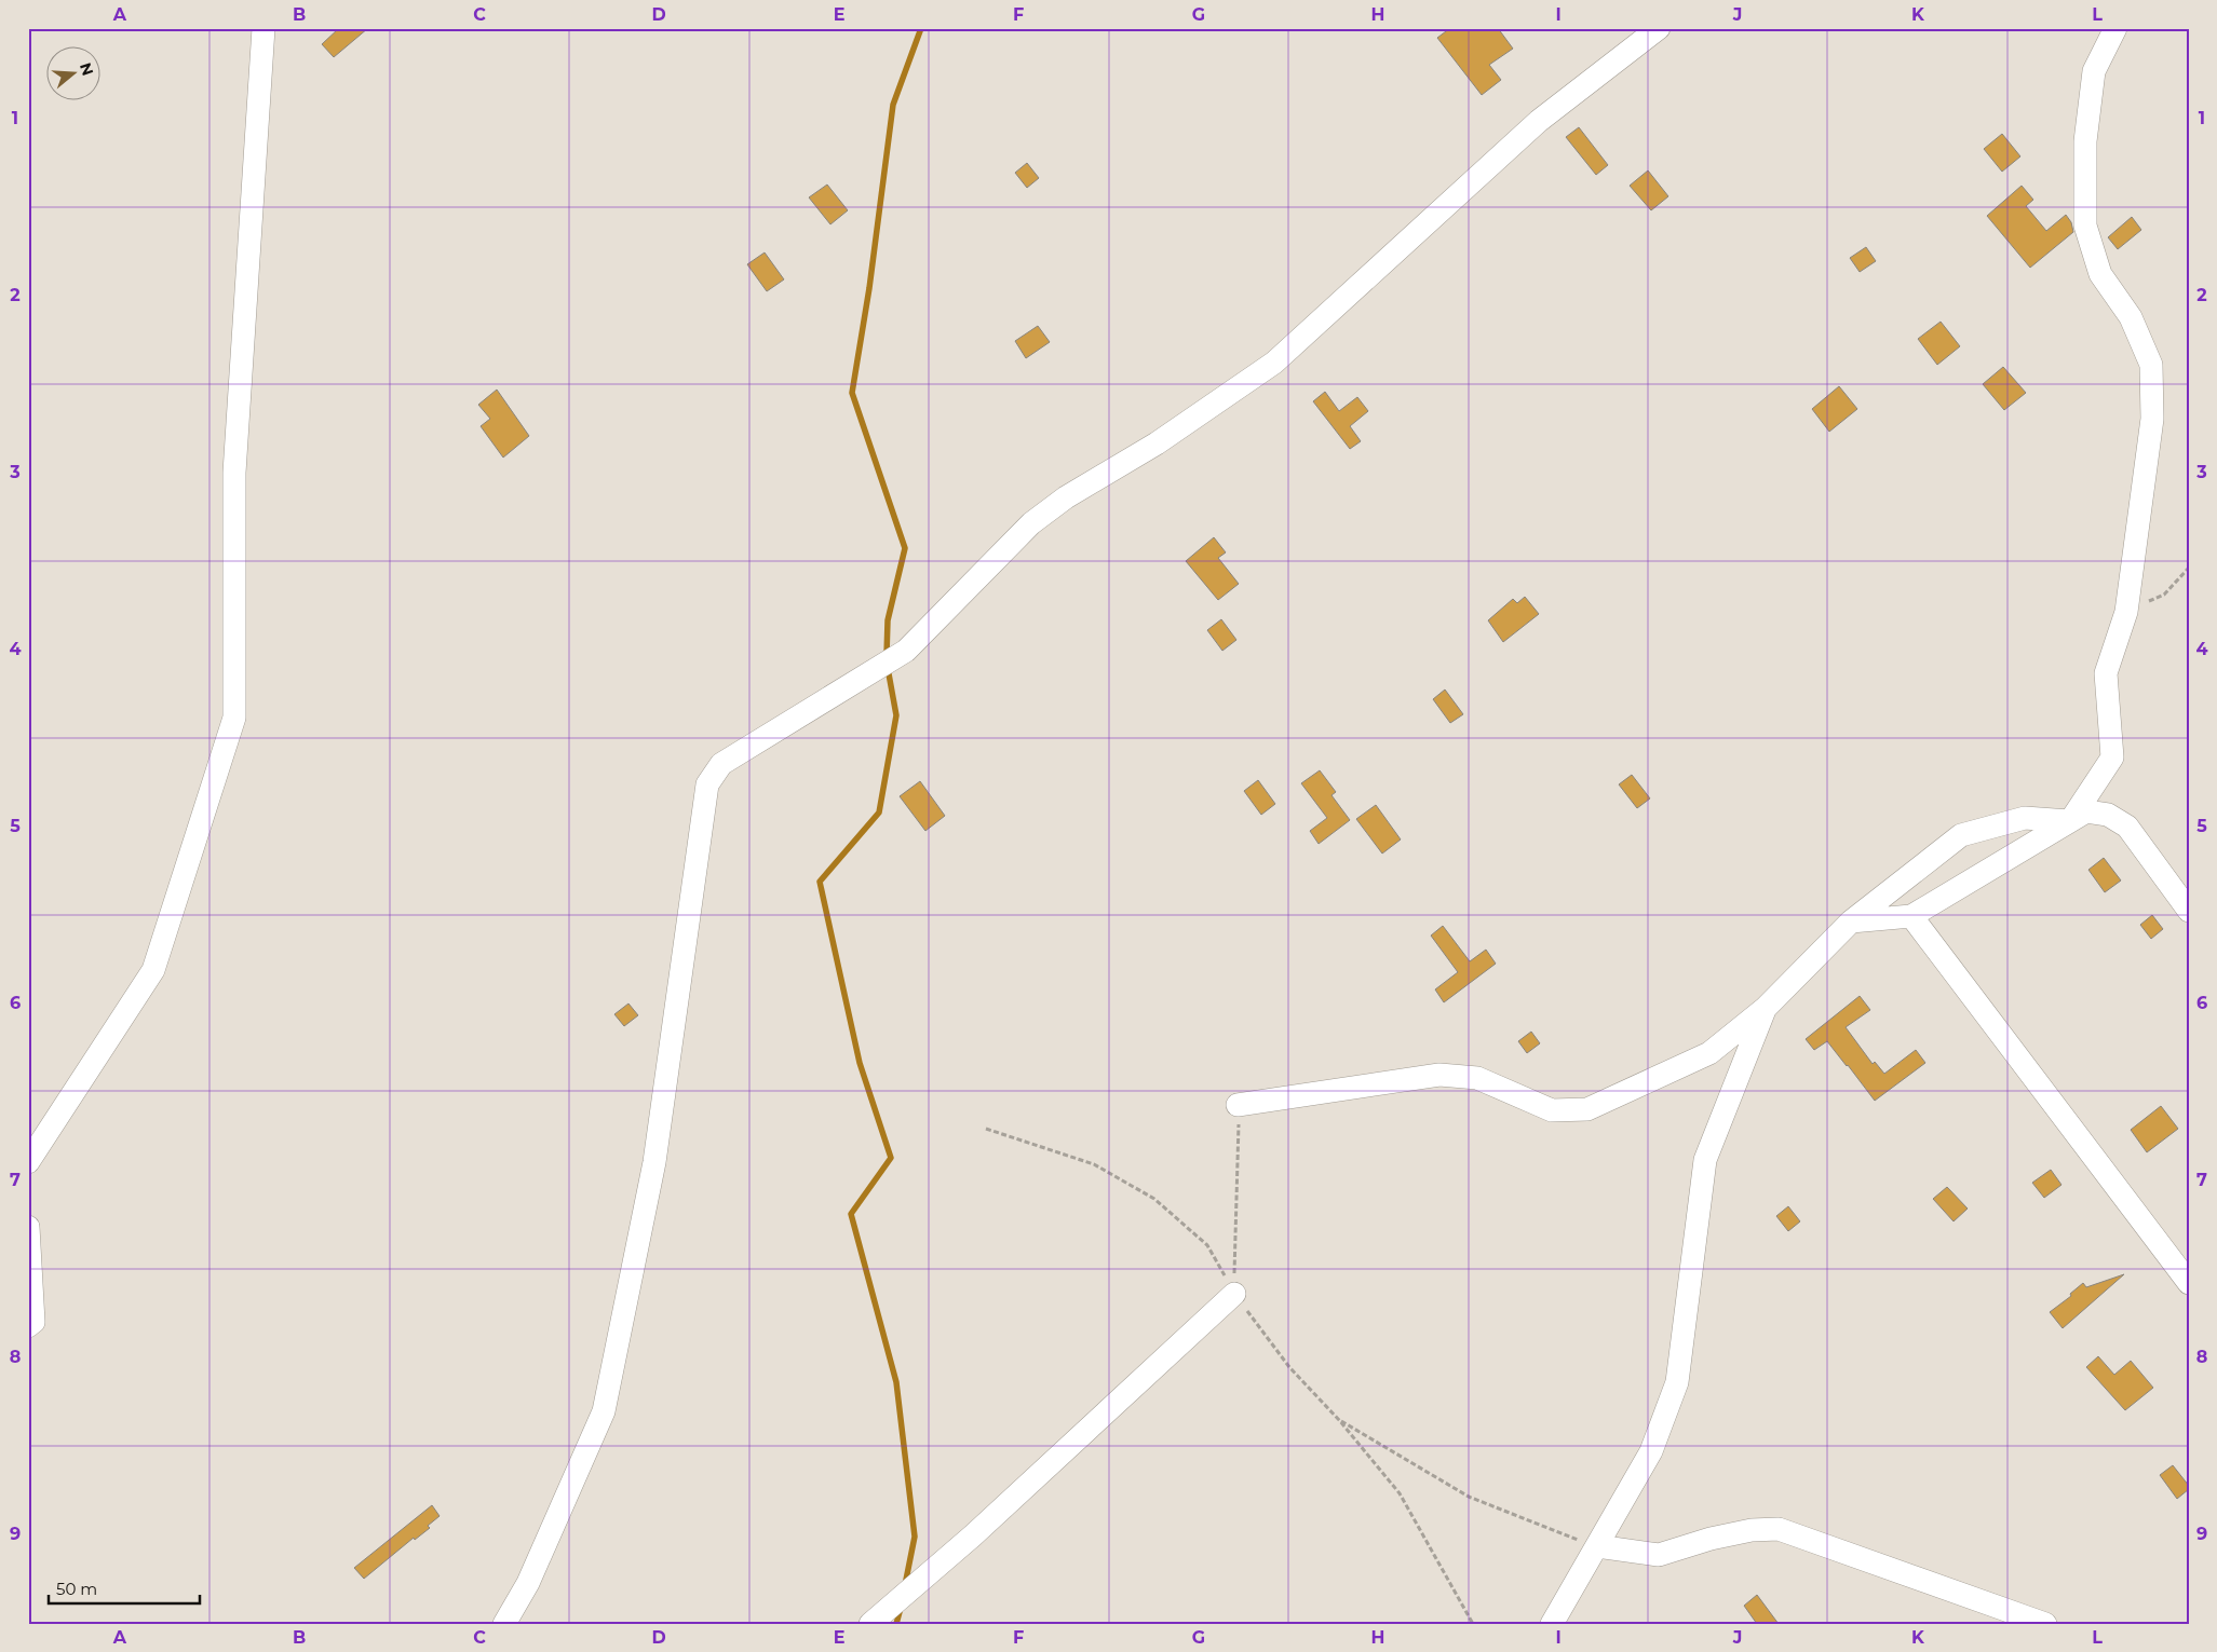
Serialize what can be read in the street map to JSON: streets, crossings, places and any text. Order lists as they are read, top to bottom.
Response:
{
  "scale_bar": "50 m",
  "north": "right",
  "grid": {
    "columns": [
      "A",
      "B",
      "C",
      "D",
      "E",
      "F",
      "G",
      "H",
      "I",
      "J",
      "K",
      "L"
    ],
    "rows": [
      "1",
      "2",
      "3",
      "4",
      "5",
      "6",
      "7",
      "8",
      "9"
    ]
  }
}
